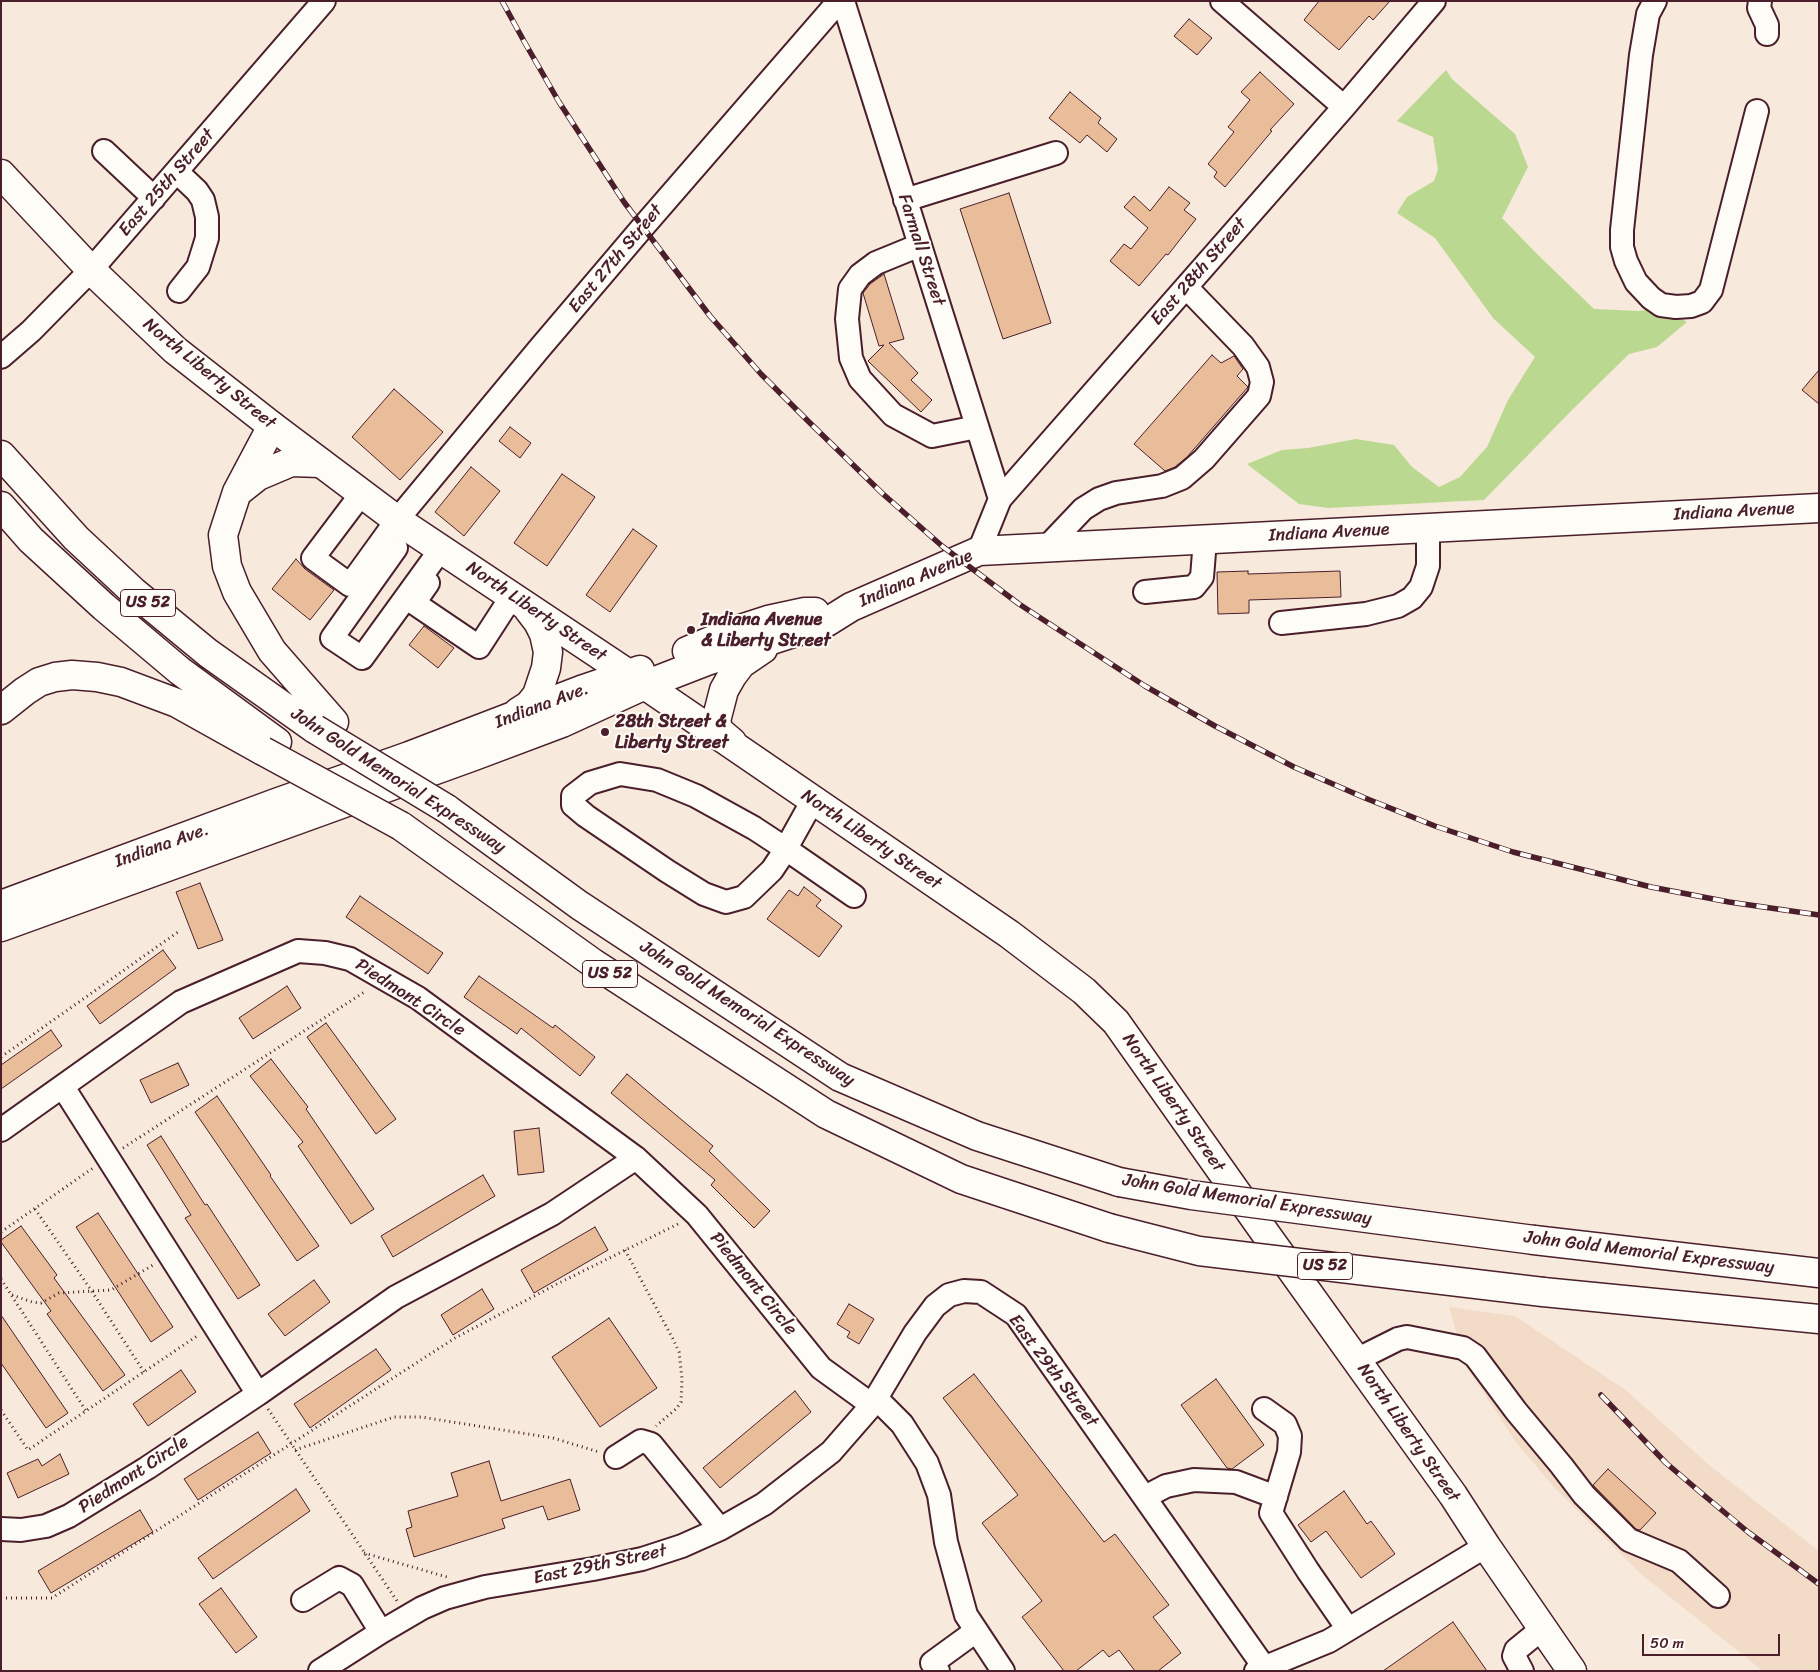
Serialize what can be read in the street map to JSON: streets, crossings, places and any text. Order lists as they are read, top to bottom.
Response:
{
  "streets": {
    "main road": [
      "North Liberty Street",
      "Indiana Avenue",
      "US 52",
      "Indiana Ave.",
      "John Gold Memorial Expressway"
    ],
    "street": [
      "East 25th Street",
      "Farmall Street",
      "East 27th Street",
      "East 28th Street",
      "Piedmont Circle",
      "East 29th Street"
    ]
  },
  "crossings": [
    ["East 25th Street", "North Liberty Street"],
    ["Farmall Street", "East 27th Street"],
    ["Farmall Street", "East 28th Street"],
    ["East 27th Street", "North Liberty Street"],
    ["East 28th Street", "Indiana Avenue"],
    ["North Liberty Street", "Indiana Ave."],
    ["Indiana Avenue", "Indiana Ave."],
    ["Piedmont Circle", "East 29th Street"]
  ],
  "places": ["Indiana Avenue & Liberty Street", "28th Street & Liberty Street"],
  "scale_bar": "50 m"
}
